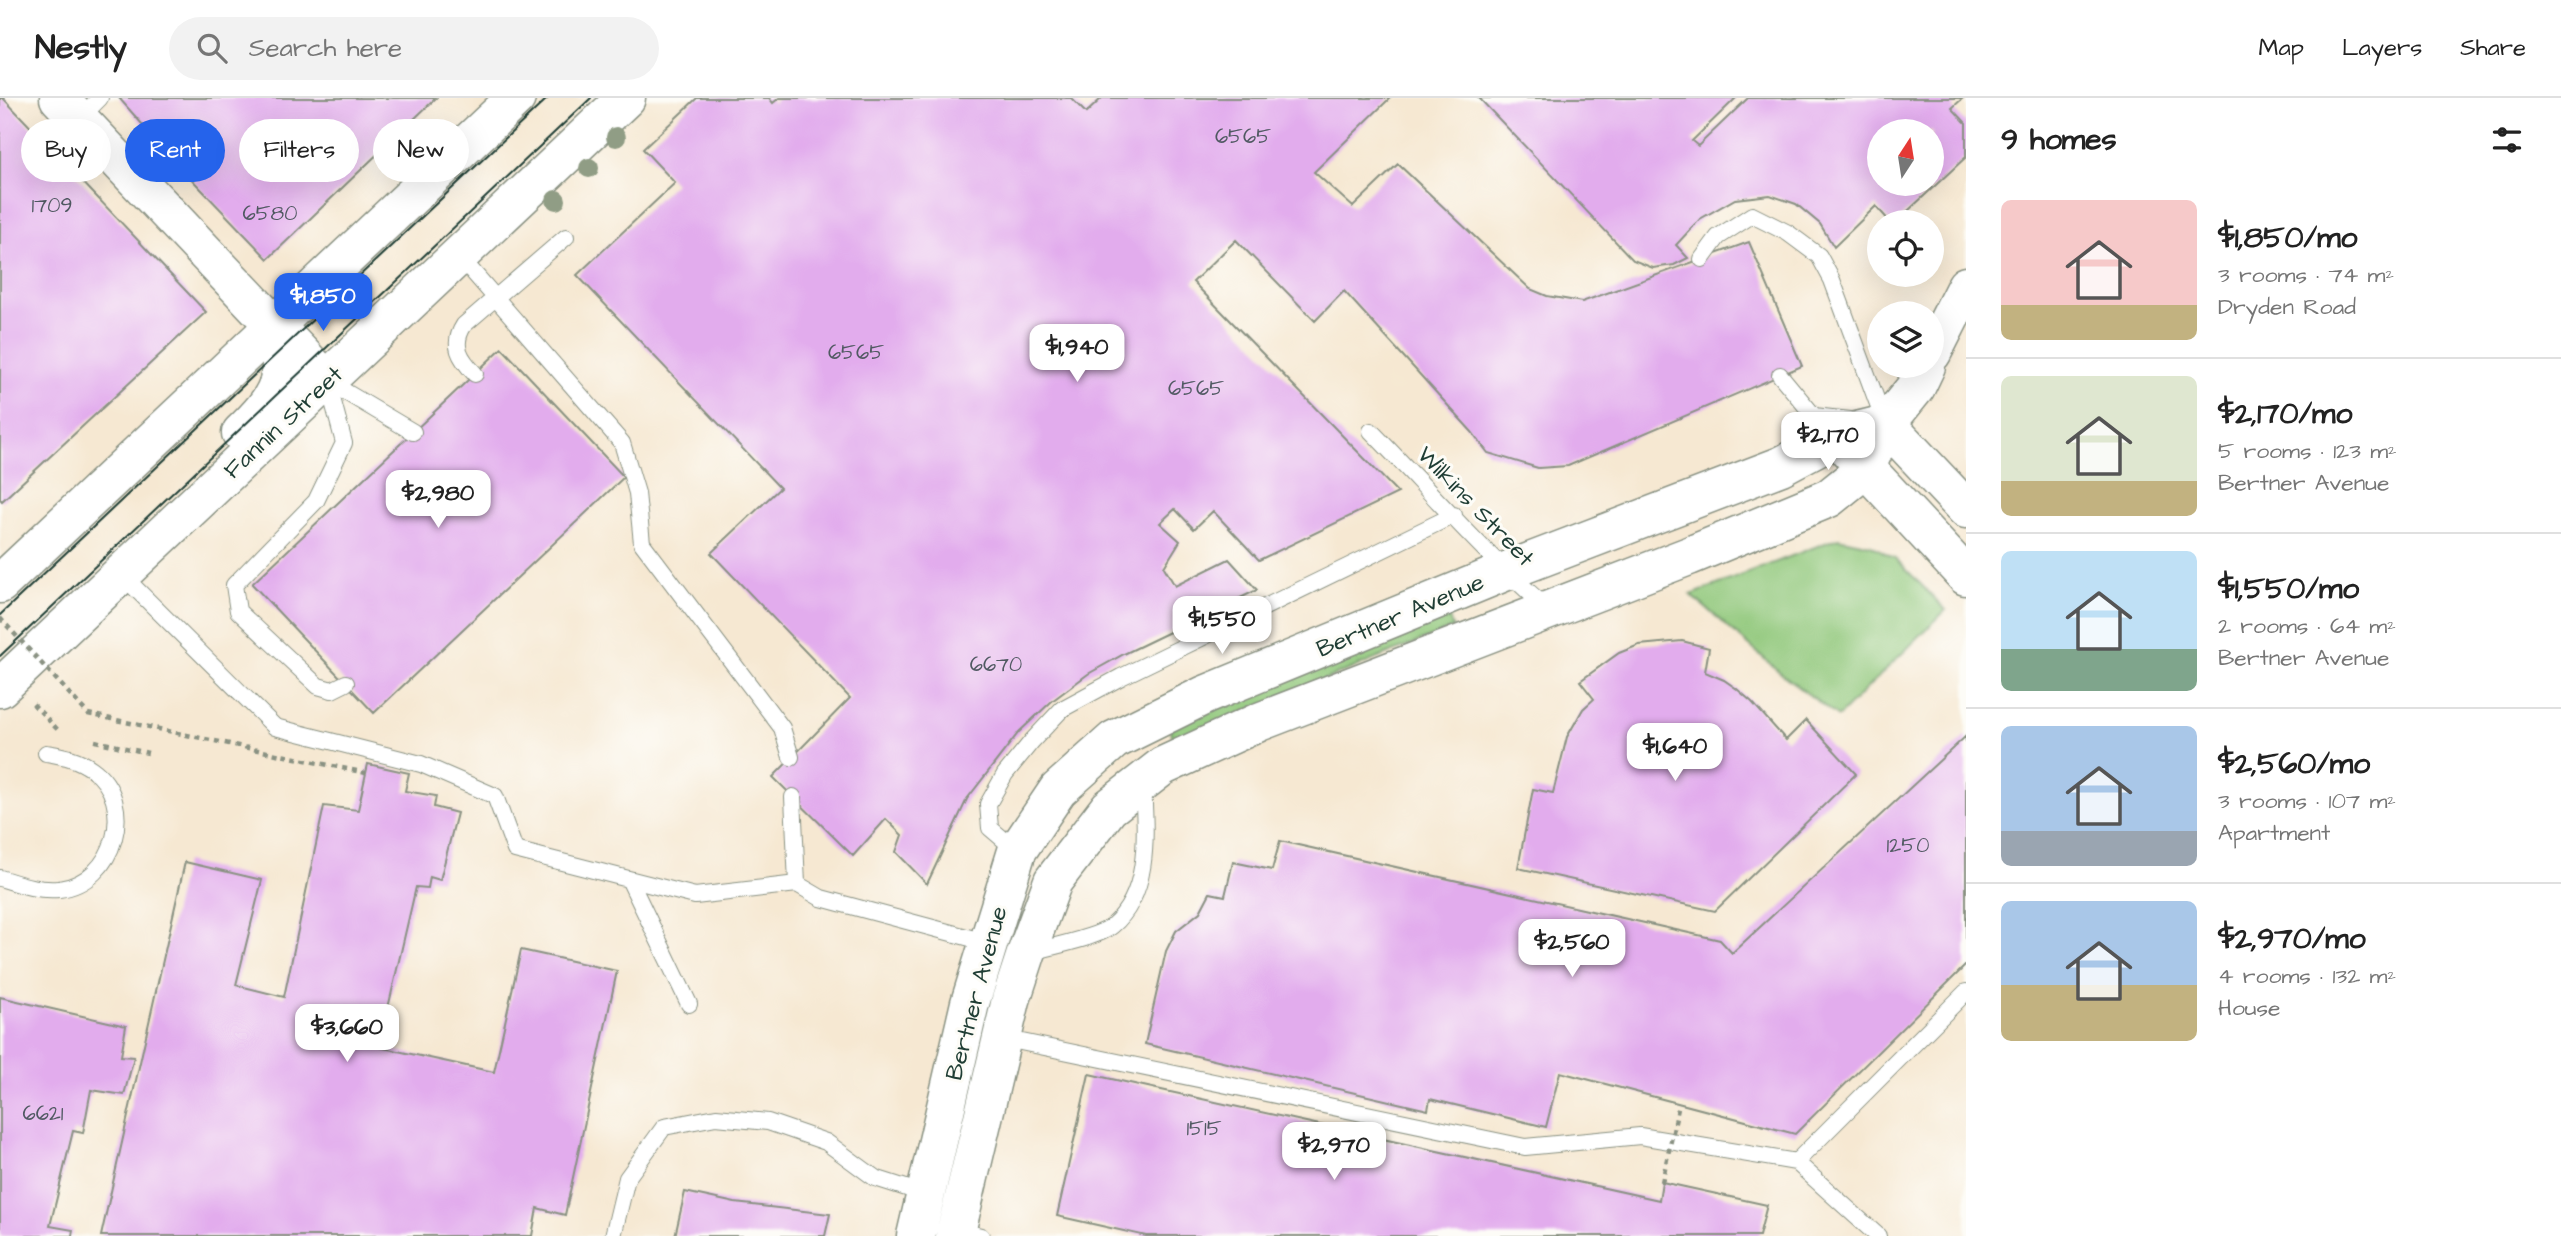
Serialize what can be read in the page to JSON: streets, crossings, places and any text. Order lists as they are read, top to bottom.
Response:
{
  "streets": {
    "street": ["Fannin Street", "Bertner Avenue"],
    "lane": ["Wilkins Street"]
  },
  "crossings": [
    ["Wilkins Street", "Bertner Avenue"]
  ],
  "house_numbers": [
    "6565",
    "1709",
    "6580",
    "6565",
    "6565",
    "6670",
    "1250",
    "6621",
    "1515"
  ],
  "north": "top",
  "page": {
    "header": "Nestly",
    "search": "Search here",
    "nav": ["Map", "Layers", "Share"],
    "heading": "9 homes",
    "chip": [
      "Buy",
      "Rent",
      "Filters",
      "New"
    ],
    "list": [
      {
        "name": "$1,850/mo",
        "note": "3 rooms · 74 m² · Dryden Road"
      },
      {
        "name": "$2,170/mo",
        "note": "5 rooms · 123 m² · Bertner Avenue"
      },
      {
        "name": "$1,550/mo",
        "note": "2 rooms · 64 m² · Bertner Avenue"
      },
      {
        "name": "$2,560/mo",
        "note": "3 rooms · 107 m² · Apartment"
      },
      {
        "name": "$2,970/mo",
        "note": "4 rooms · 132 m² · House"
      }
    ],
    "price": [
      "$1,850",
      "$1,940",
      "$2,170",
      "$2,980",
      "$1,550",
      "$1,640",
      "$2,560",
      "$3,660",
      "$2,970"
    ]
  }
}
